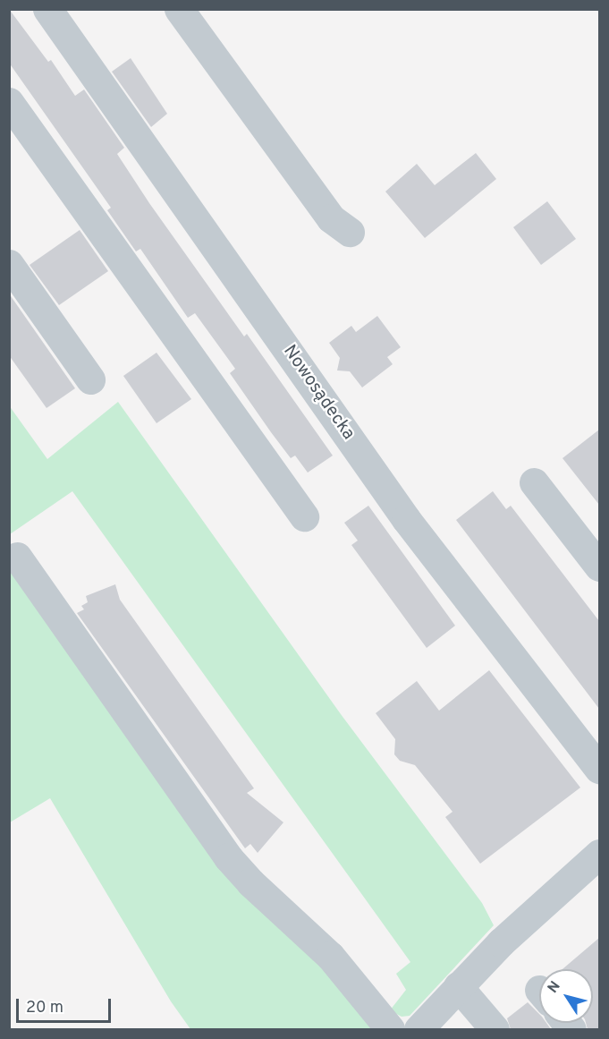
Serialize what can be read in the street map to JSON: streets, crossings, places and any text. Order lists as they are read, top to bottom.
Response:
{
  "streets": {
    "lane": ["Nowosądecka"]
  },
  "scale_bar": "20 m",
  "north": "top left"
}
